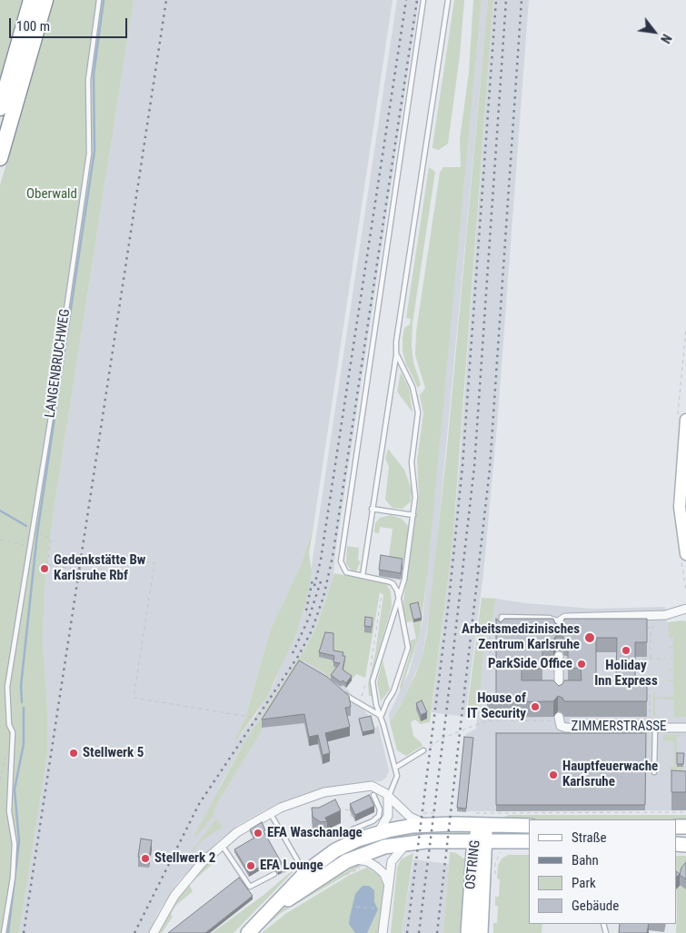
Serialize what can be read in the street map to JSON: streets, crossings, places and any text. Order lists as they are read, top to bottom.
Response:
{
  "streets": {
    "main road": ["OSTRING"],
    "street": ["ZIMMERSTRASSE"],
    "lane": ["LANGENBRUCHWEG"]
  },
  "parks": ["Oberwald"],
  "places": [
    "Gedenkstätte Bw Karlsruhe Rbf",
    "Arbeitsmedizinisches Zentrum Karlsruhe",
    "Holiday Inn Express",
    "ParkSide Office",
    "House of IT Security",
    "Stellwerk 5",
    "Hauptfeuerwache Karlsruhe",
    "EFA Waschanlage",
    "Stellwerk 2",
    "EFA Lounge"
  ],
  "legend": [
    "Straße",
    "Bahn",
    "Park",
    "Gebäude"
  ],
  "scale_bar": "100 m",
  "north": "bottom right"
}
